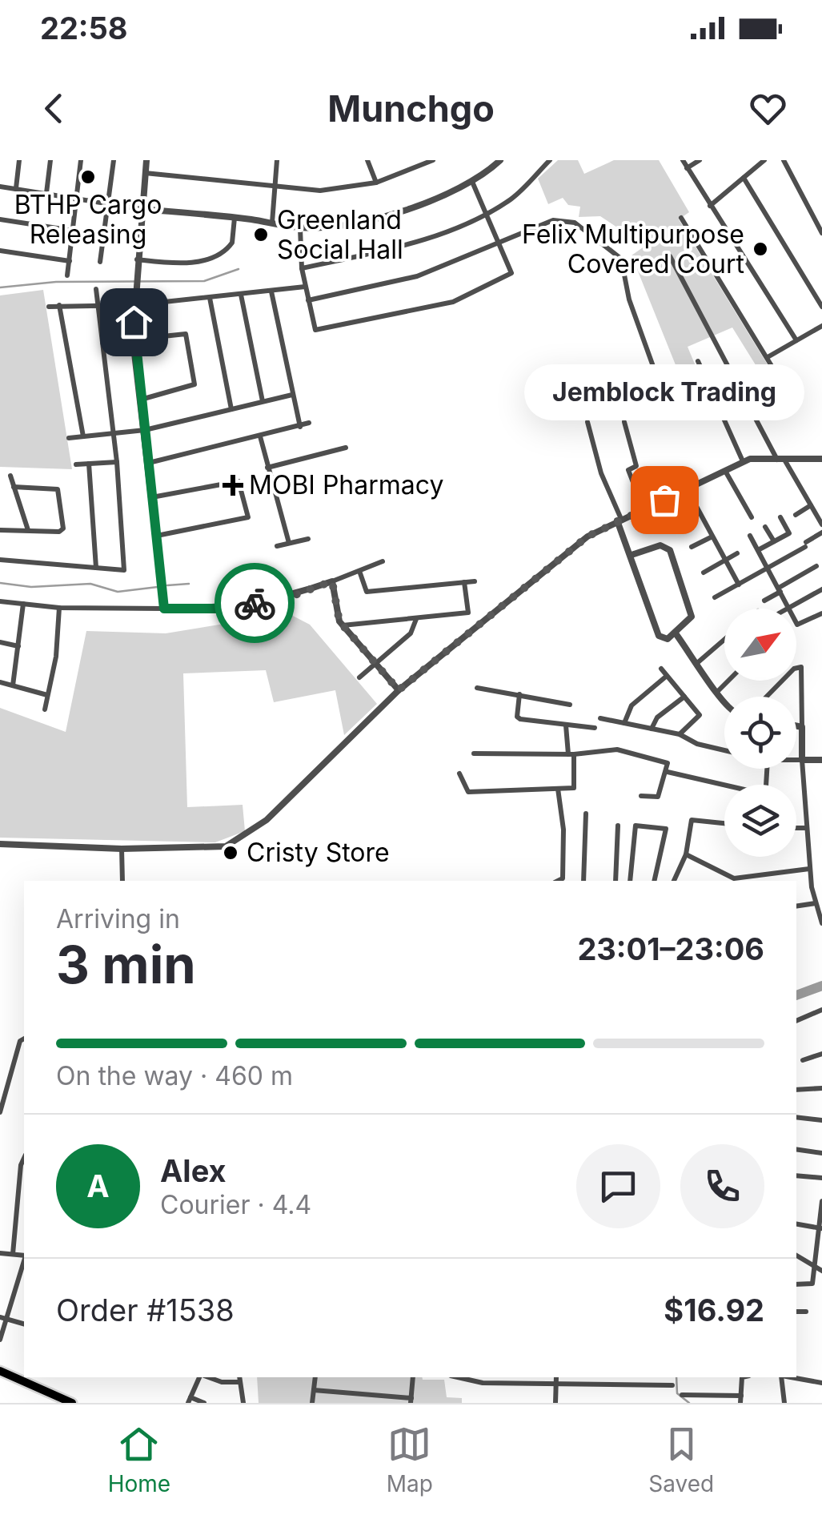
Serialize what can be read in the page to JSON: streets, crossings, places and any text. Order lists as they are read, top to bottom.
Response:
{
  "places": {
    "other": [
      "BTHP Cargo Releasing",
      "Greenland Social Hall",
      "Felix Multipurpose Covered Court",
      "Jemblock Trading",
      "Cristy Store"
    ],
    "health": ["MOBI Pharmacy"]
  },
  "north": "top right",
  "page": {
    "status": "22:58",
    "header": "Munchgo",
    "bubble": "Jemblock Trading",
    "heading": ["3 min", "Arriving in", "23:01–23:06"],
    "panel": [
      "Alex",
      "Courier · 4.4",
      "Order #1538",
      "$16.92"
    ],
    "bar": "On the way · 460 m",
    "round": "A",
    "tabs": ["Home", "Map", "Saved"]
  }
}
